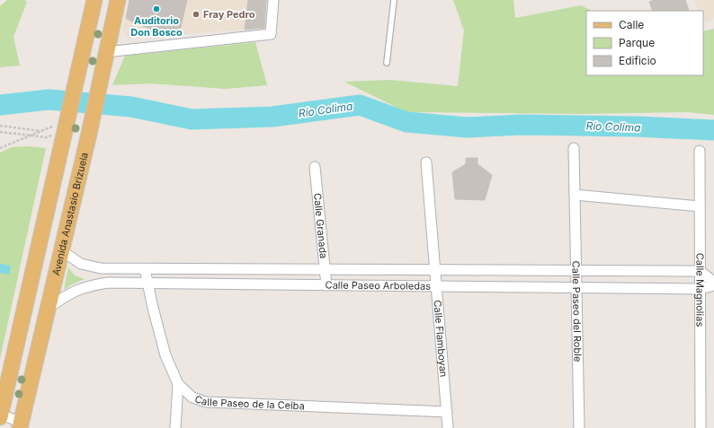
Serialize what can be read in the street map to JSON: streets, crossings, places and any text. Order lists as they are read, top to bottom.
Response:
{
  "streets": {
    "main road": ["Avenida Anastasio Brizuela"],
    "street": [
      "Calle Granada",
      "Calle Paseo Arboledas",
      "Calle Magnolias",
      "Calle Paseo del Roble",
      "Calle Flamboyan",
      "Calle Paseo de la Ceiba"
    ]
  },
  "crossings": [
    ["Avenida Anastasio Brizuela", "Calle Paseo Arboledas"],
    ["Calle Granada", "Calle Paseo Arboledas"],
    ["Calle Paseo Arboledas", "Calle Magnolias"],
    ["Calle Paseo Arboledas", "Calle Paseo del Roble"],
    ["Calle Paseo Arboledas", "Calle Flamboyan"],
    ["Calle Paseo Arboledas", "Calle Paseo de la Ceiba"],
    ["Calle Flamboyan", "Calle Paseo de la Ceiba"]
  ],
  "water": ["Río Colima"],
  "places": ["Auditorio Don Bosco", "Fray Pedro"],
  "legend": ["Calle", "Parque", "Edificio"]
}
